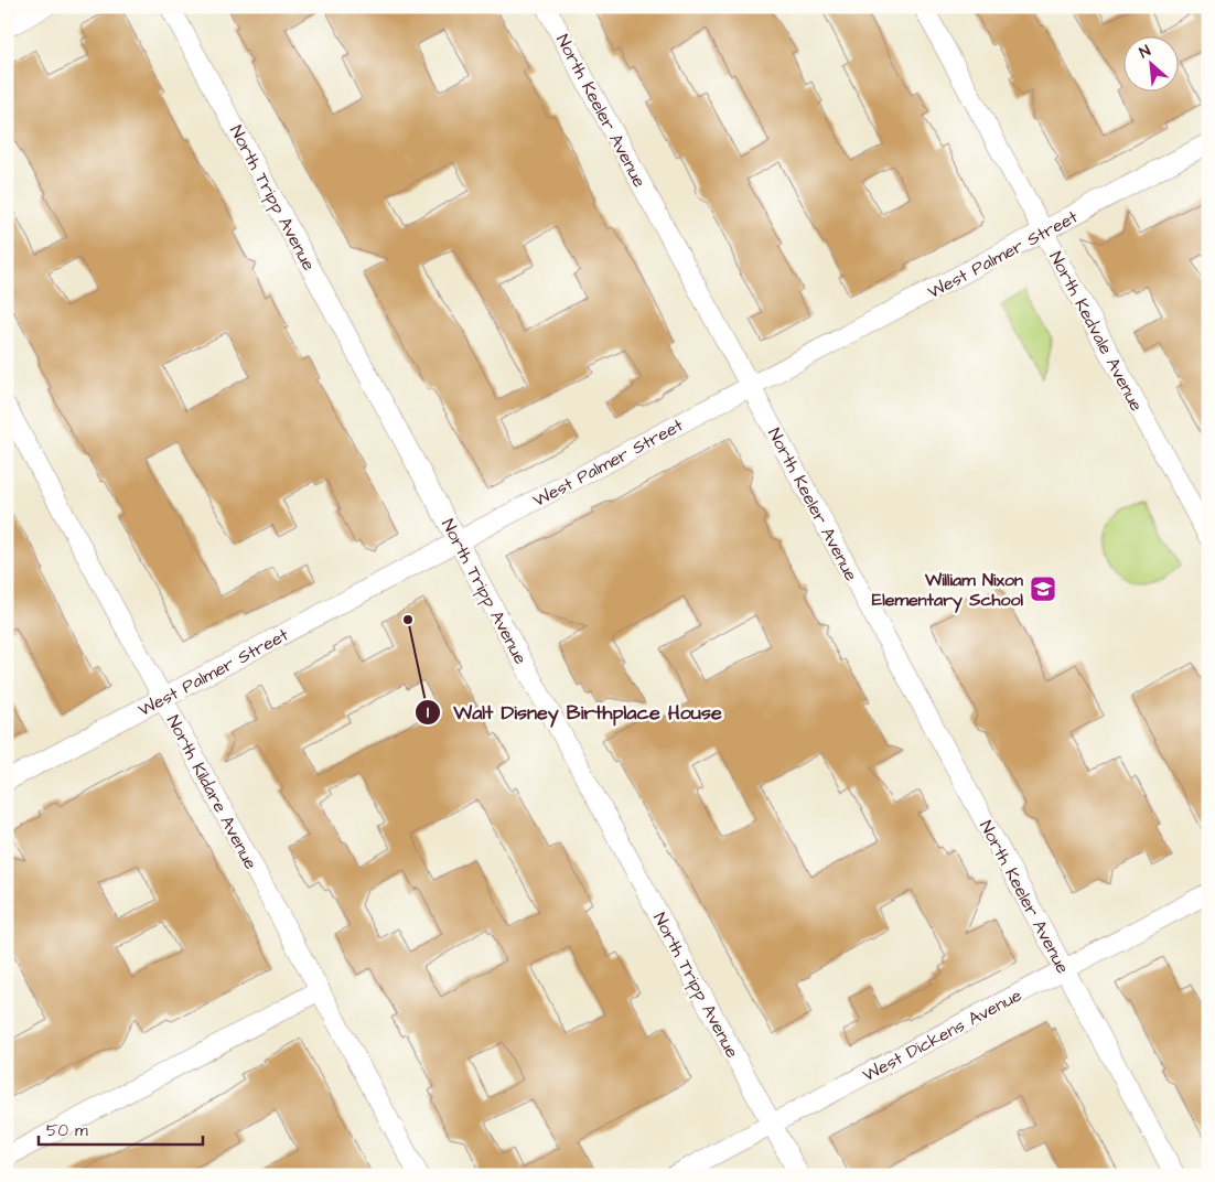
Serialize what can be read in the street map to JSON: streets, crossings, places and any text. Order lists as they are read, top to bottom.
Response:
{
  "streets": {
    "street": [
      "North Keeler Avenue",
      "North Tripp Avenue",
      "West Palmer Street",
      "North Kedvale Avenue",
      "North Kildare Avenue",
      "West Dickens Avenue"
    ]
  },
  "crossings": [
    ["North Keeler Avenue", "West Palmer Street"],
    ["North Keeler Avenue", "West Dickens Avenue"],
    ["North Tripp Avenue", "West Palmer Street"],
    ["North Tripp Avenue", "West Dickens Avenue"],
    ["West Palmer Street", "North Kedvale Avenue"],
    ["West Palmer Street", "North Kildare Avenue"]
  ],
  "places": {
    "school or university": ["William Nixon Elementary School"],
    "other": ["Walt Disney Birthplace House"]
  },
  "scale_bar": "50 m",
  "north": "top left"
}
